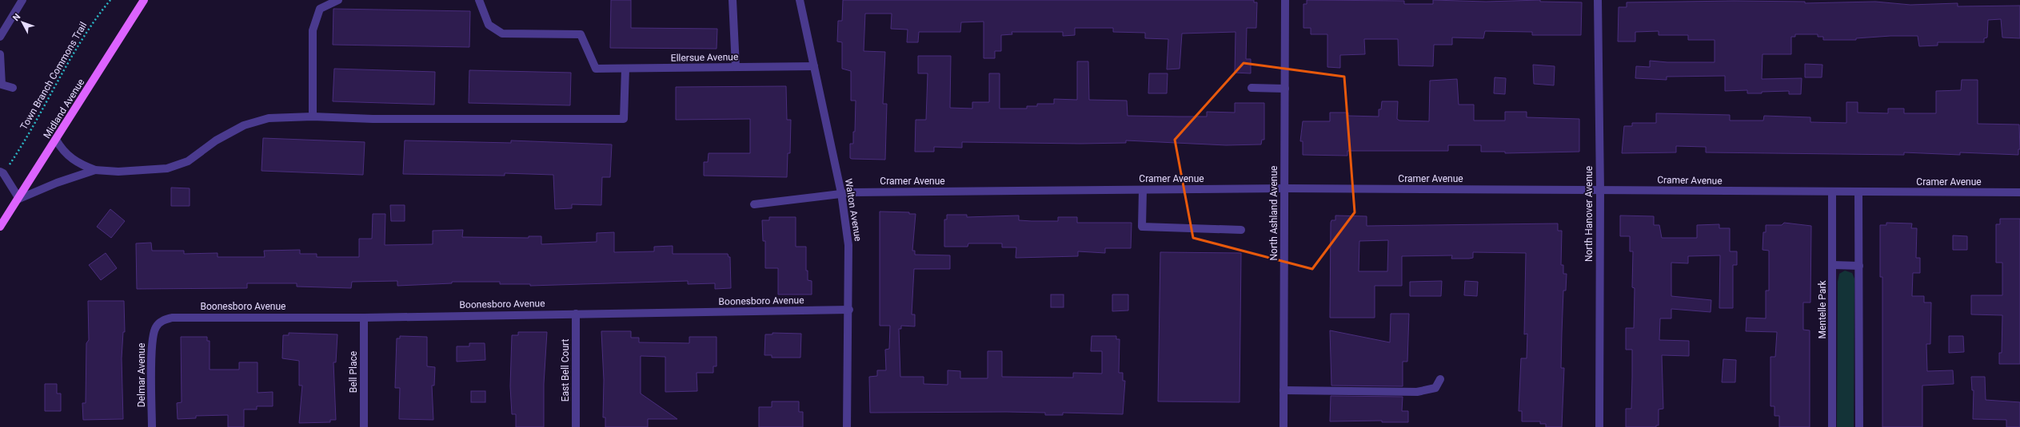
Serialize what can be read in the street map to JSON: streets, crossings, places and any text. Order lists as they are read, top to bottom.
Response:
{
  "streets": {
    "main road": ["Midland Avenue"],
    "street": [
      "Ellersue Avenue",
      "Cramer Avenue",
      "Walton Avenue",
      "North Ashland Avenue",
      "North Hanover Avenue",
      "Boonesboro Avenue",
      "Mentelle Park",
      "East Bell Court",
      "Bell Place",
      "Delmar Avenue"
    ],
    "path": ["Town Branch Commons Trail"]
  },
  "crossings": [
    ["Ellersue Avenue", "Walton Avenue"],
    ["Cramer Avenue", "Walton Avenue"],
    ["Cramer Avenue", "North Ashland Avenue"],
    ["Cramer Avenue", "North Hanover Avenue"],
    ["Cramer Avenue", "Mentelle Park"],
    ["Walton Avenue", "Boonesboro Avenue"],
    ["Boonesboro Avenue", "East Bell Court"],
    ["Boonesboro Avenue", "Bell Place"],
    ["Boonesboro Avenue", "Delmar Avenue"]
  ],
  "north": "top left"
}
